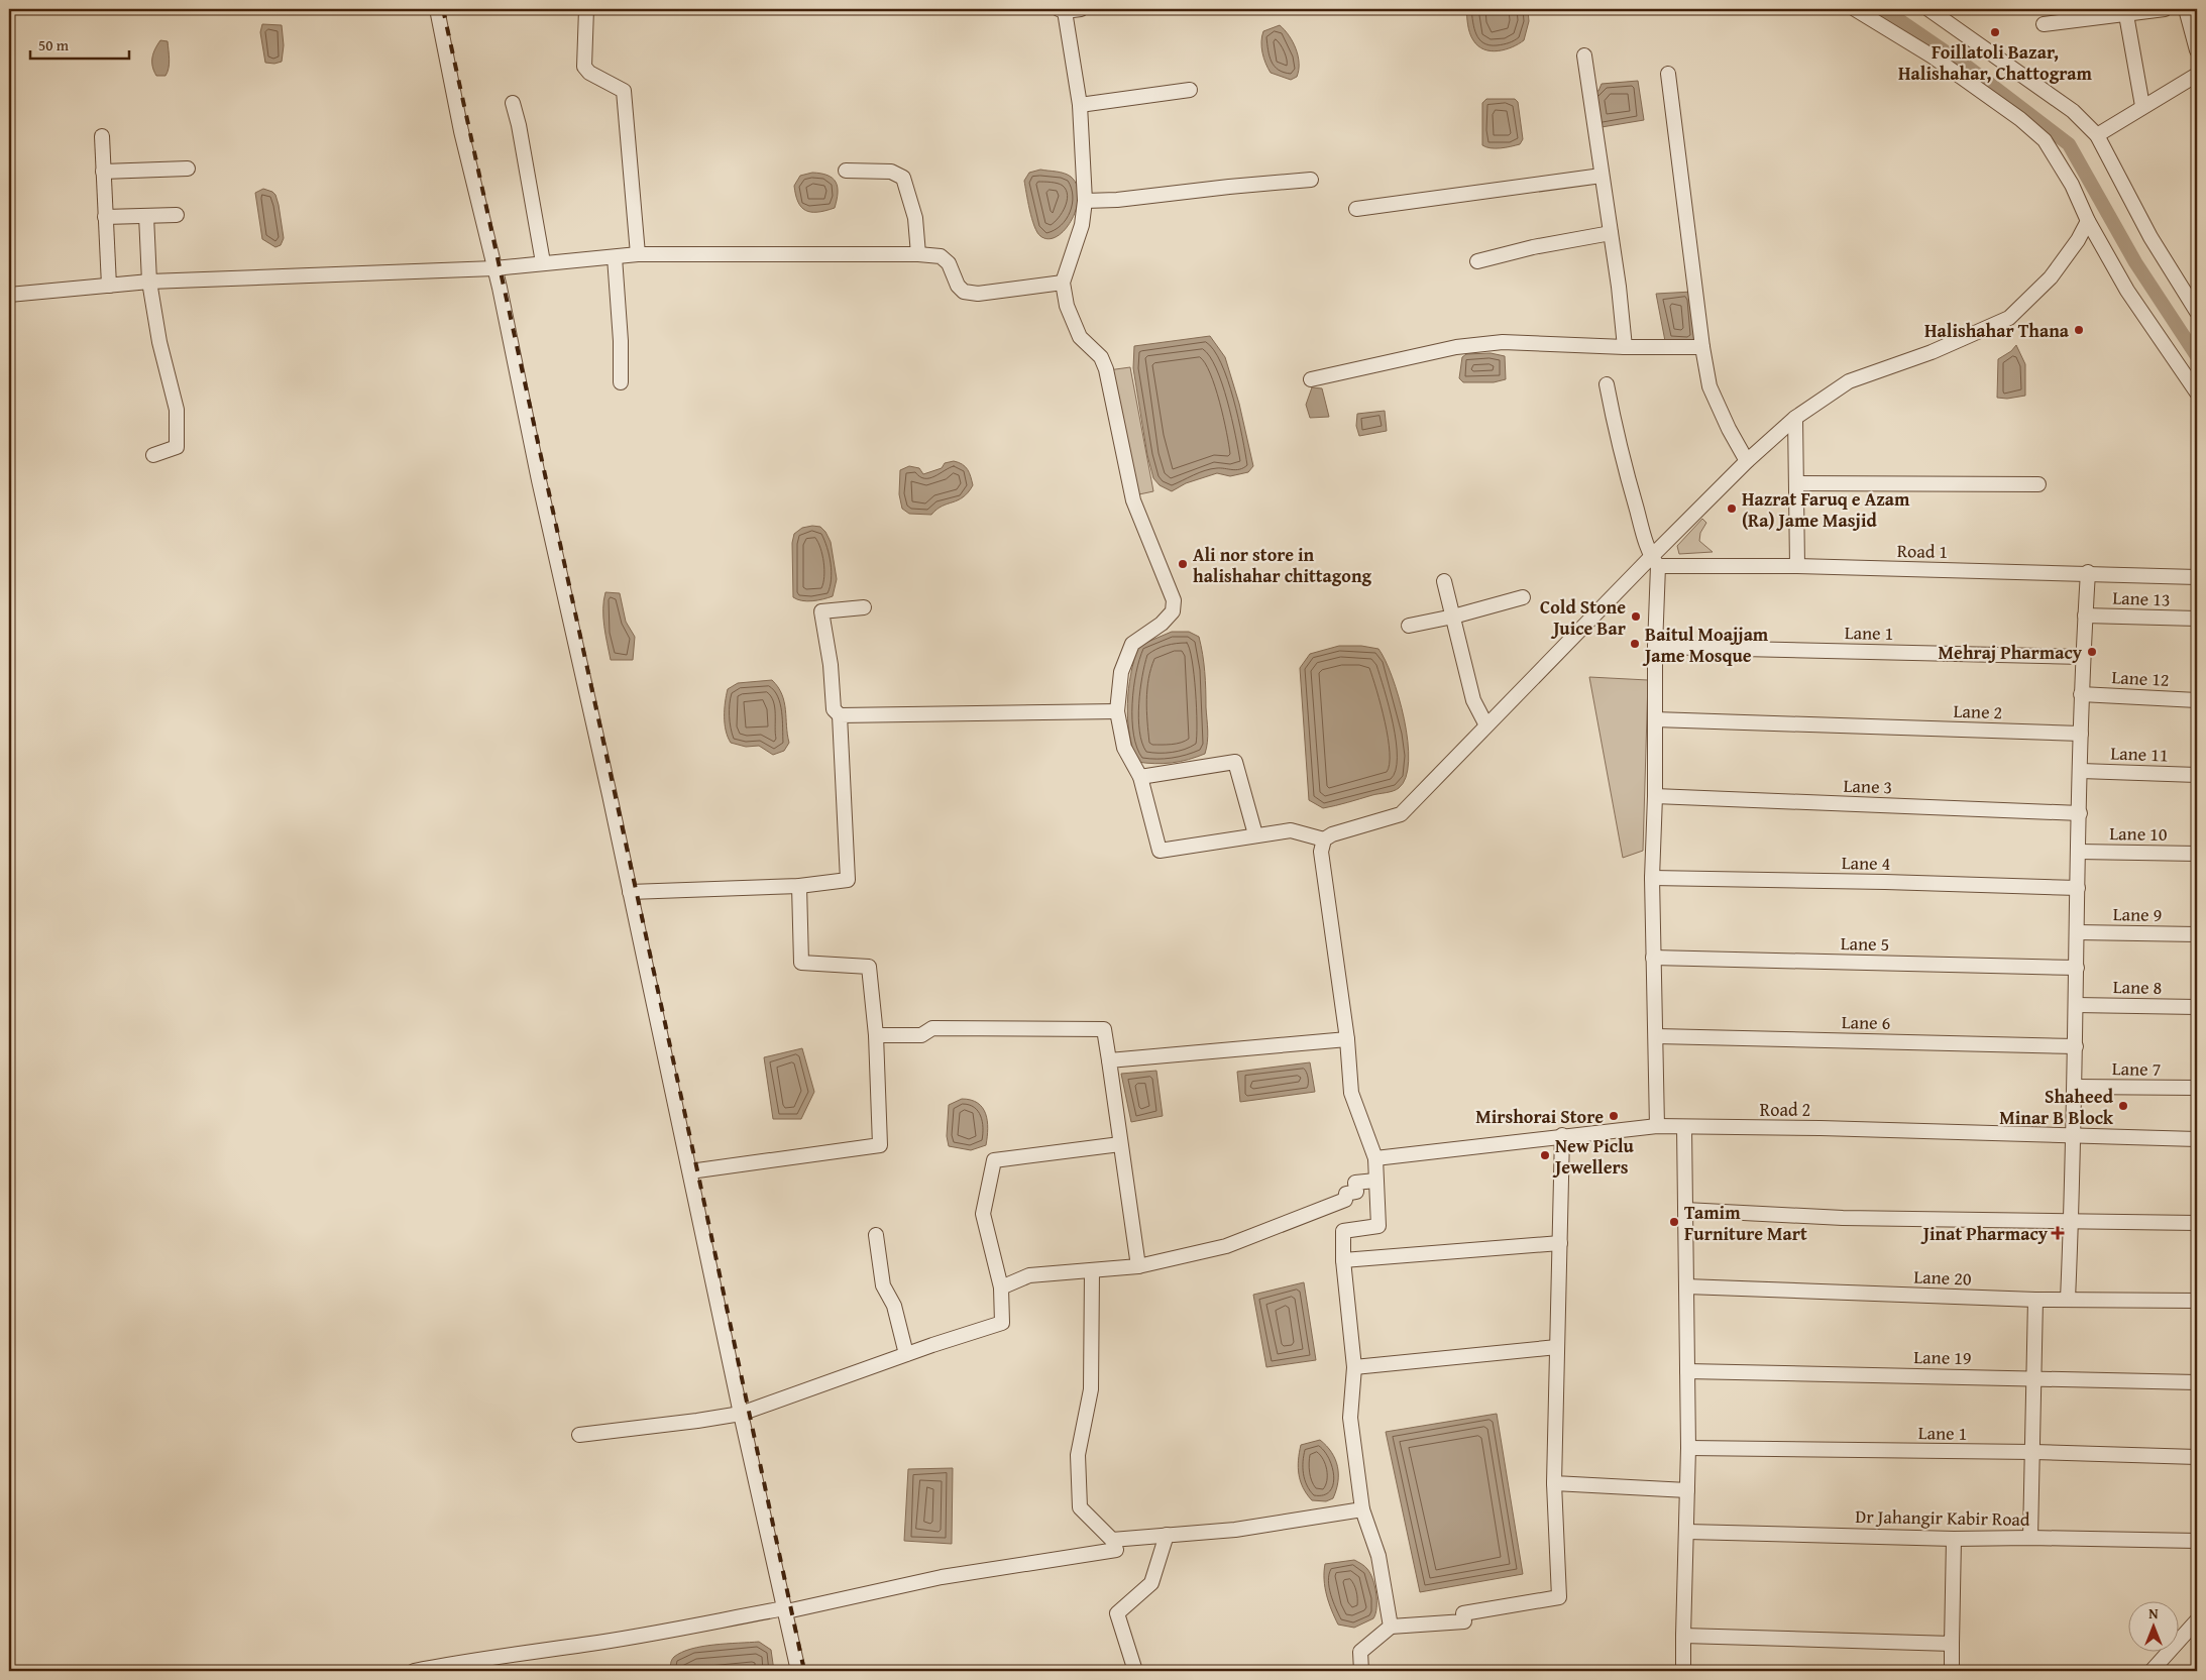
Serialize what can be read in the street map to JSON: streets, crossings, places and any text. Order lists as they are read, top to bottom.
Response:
{
  "streets": {
    "street": [
      "Road 1",
      "Lane 13",
      "Lane 1",
      "Lane 12",
      "Lane 2",
      "Lane 11",
      "Lane 3",
      "Lane 10",
      "Lane 4",
      "Lane 9",
      "Lane 5",
      "Lane 8",
      "Lane 6",
      "Lane 7",
      "Road 2",
      "Lane 20",
      "Lane 19",
      "Dr Jahangir Kabir Road"
    ]
  },
  "places": {
    "other": [
      "Foillatoli Bazar, Halishahar, Chattogram",
      "Halishahar Thana",
      "Hazrat Faruq e Azam (Ra) Jame Masjid",
      "Ali nor store in halishahar chittagong",
      "Cold Stone Juice Bar",
      "Baitul Moajjam Jame Mosque",
      "Mehraj Pharmacy",
      "Shaheed Minar B Block",
      "Mirshorai Store",
      "New Piclu Jewellers",
      "Tamim Furniture Mart"
    ],
    "health": ["Jinat Pharmacy"]
  },
  "scale_bar": "50 m",
  "north": "top"
}
